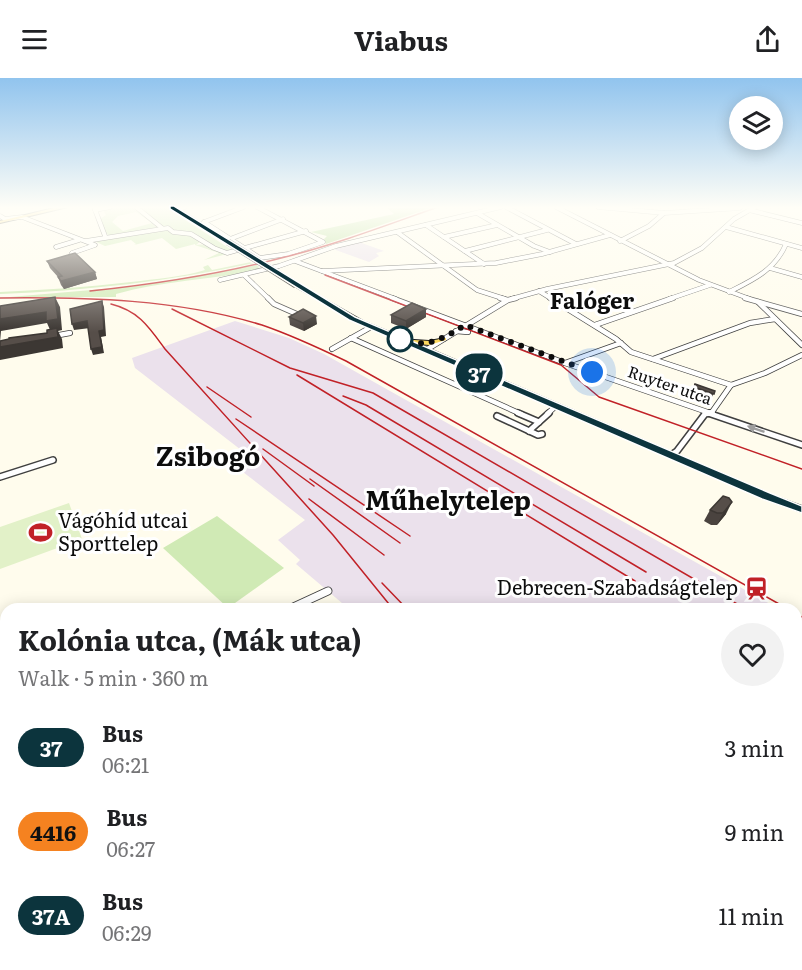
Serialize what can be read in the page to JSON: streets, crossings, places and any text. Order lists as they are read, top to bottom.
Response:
{
  "streets": {
    "street": ["Ruyter utca"]
  },
  "districts": ["Falóger", "Zsibogó", "Műhelytelep"],
  "places": {
    "sports": ["Vágóhíd utcai Sporttelep"],
    "station": ["Debrecen-Szabadságtelep"]
  },
  "lines": ["bus line 37"],
  "page": {
    "header": "Viabus",
    "on_map": "37",
    "heading": ["Kolónia utca, (Mák utca)", "Walk · 5 min · 360 m"],
    "list": [
      {
        "mark": "37",
        "name": "Bus",
        "note": "06:21",
        "value": "3 min"
      },
      {
        "mark": "4416",
        "name": "Bus",
        "note": "06:27",
        "value": "9 min"
      },
      {
        "mark": "37A",
        "name": "Bus",
        "note": "06:29",
        "value": "11 min"
      }
    ]
  }
}
